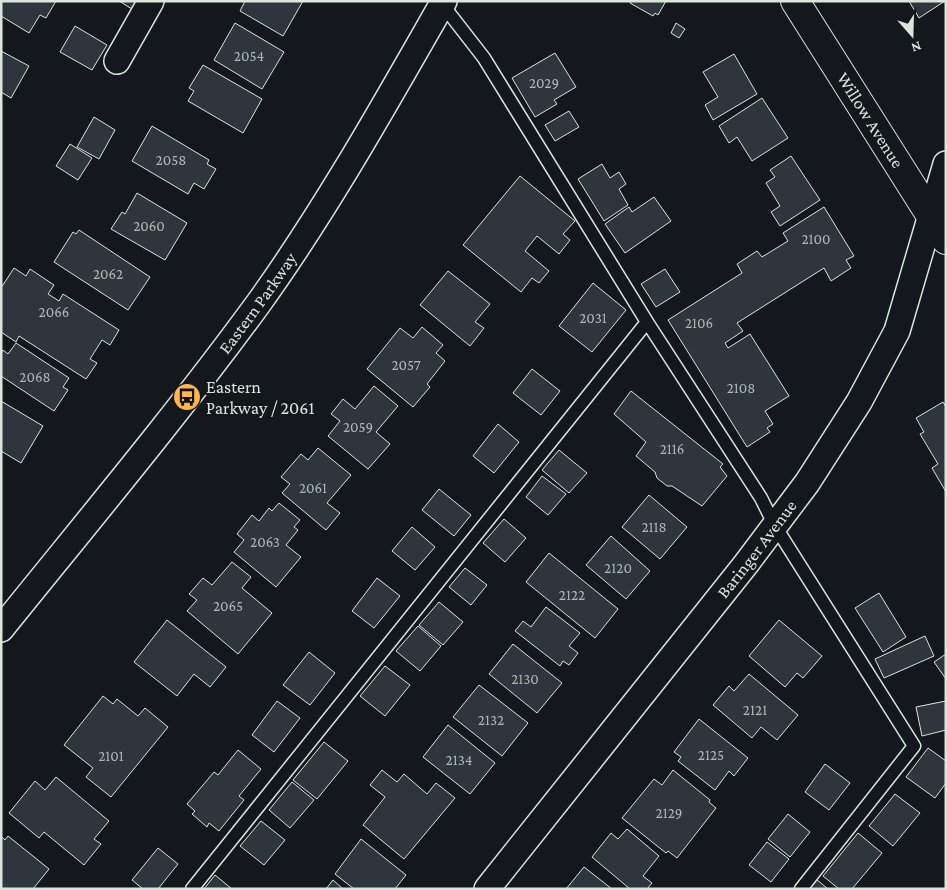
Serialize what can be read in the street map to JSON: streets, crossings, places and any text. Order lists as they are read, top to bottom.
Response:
{
  "streets": {
    "main road": ["Willow Avenue"],
    "street": ["Eastern Parkway", "Baringer Avenue"]
  },
  "crossings": [
    ["Willow Avenue", "Baringer Avenue"]
  ],
  "places": {
    "bus stop": ["Eastern Parkway / 2061"]
  },
  "house_numbers": [
    "2054",
    "2029",
    "2058",
    "2060",
    "2100",
    "2062",
    "2066",
    "2031",
    "2106",
    "2057",
    "2068",
    "2108",
    "2059",
    "2116",
    "2061",
    "2118",
    "2063",
    "2120",
    "2122",
    "2065",
    "2130",
    "2121",
    "2132",
    "2125",
    "2101",
    "2134",
    "2129"
  ],
  "north": "bottom"
}
